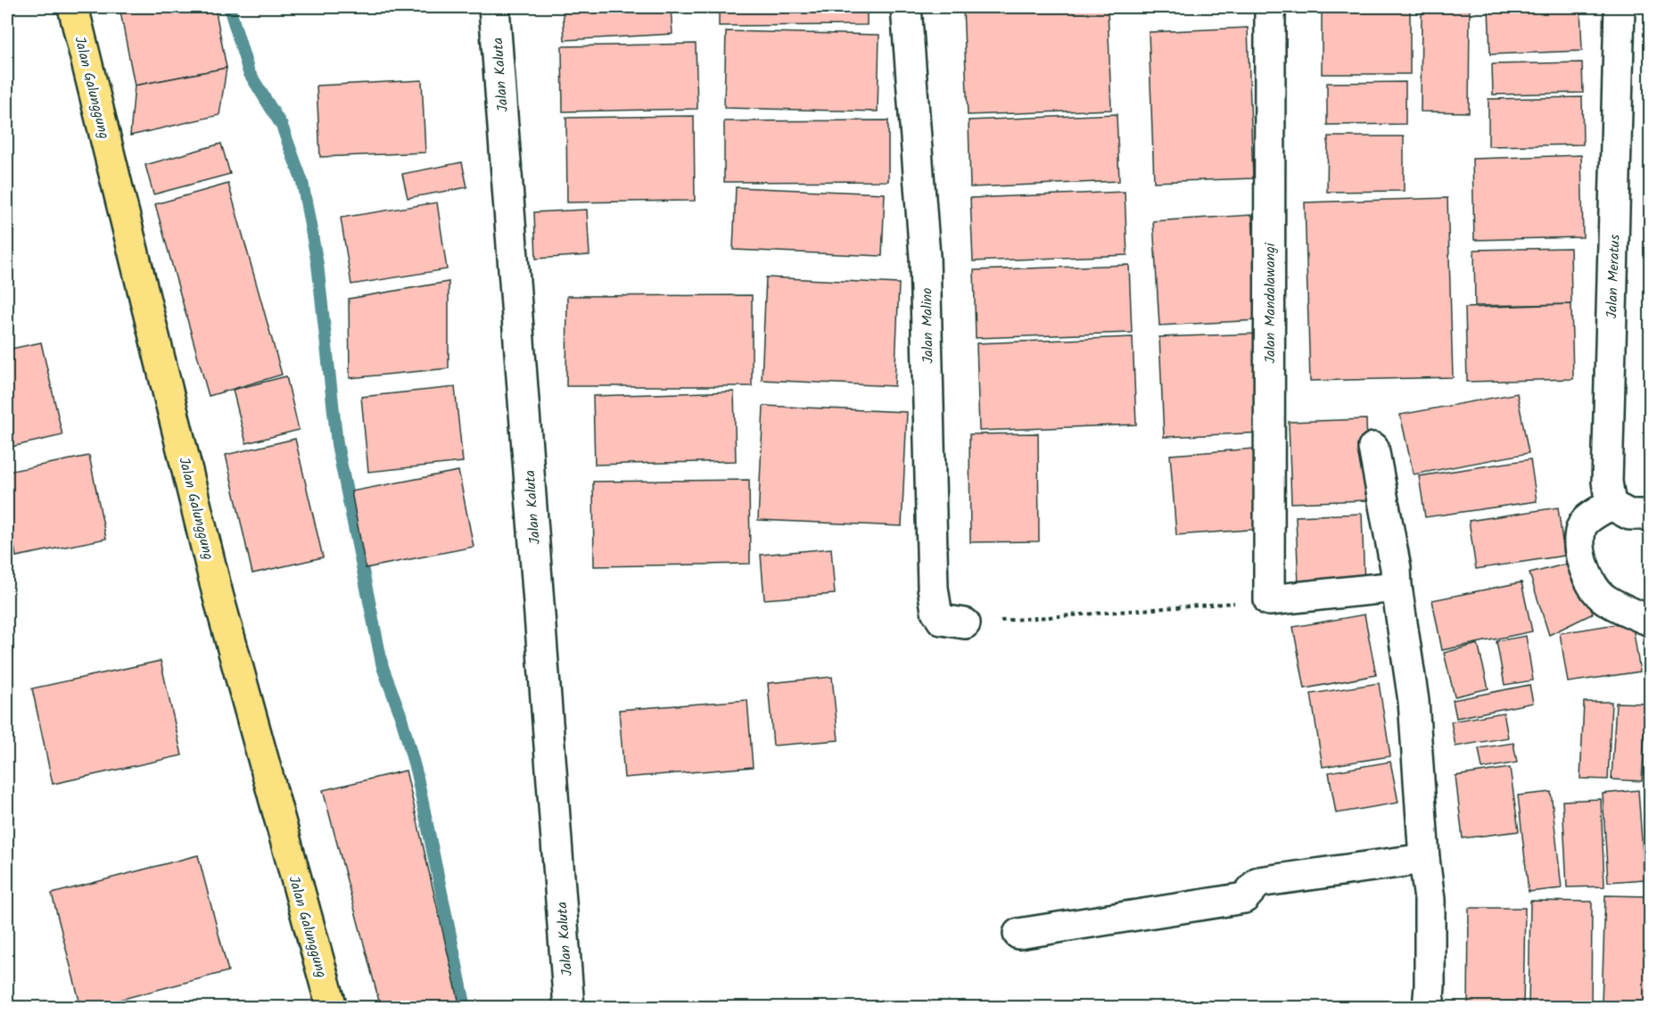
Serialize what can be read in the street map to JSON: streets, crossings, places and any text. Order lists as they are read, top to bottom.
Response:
{
  "streets": {
    "main road": ["Jalan Galunggung"],
    "street": [
      "Jalan Kaluta",
      "Jalan Meratus",
      "Jalan Mandalawangi",
      "Jalan Malino"
    ]
  }
}
